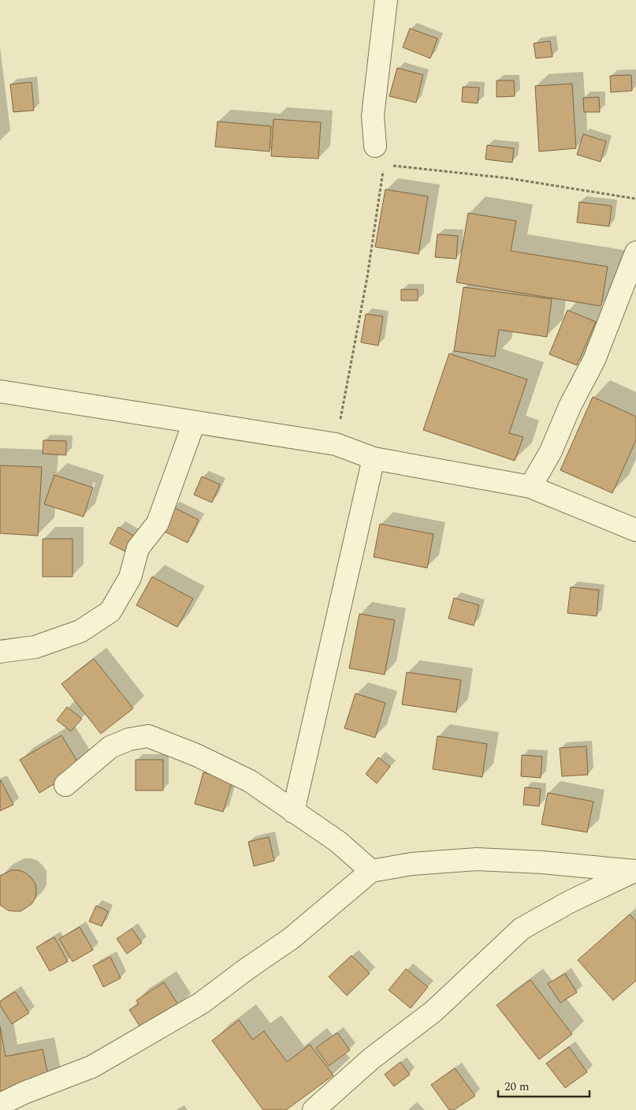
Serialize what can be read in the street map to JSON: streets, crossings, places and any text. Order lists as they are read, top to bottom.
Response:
{
  "scale_bar": "20 m"
}
